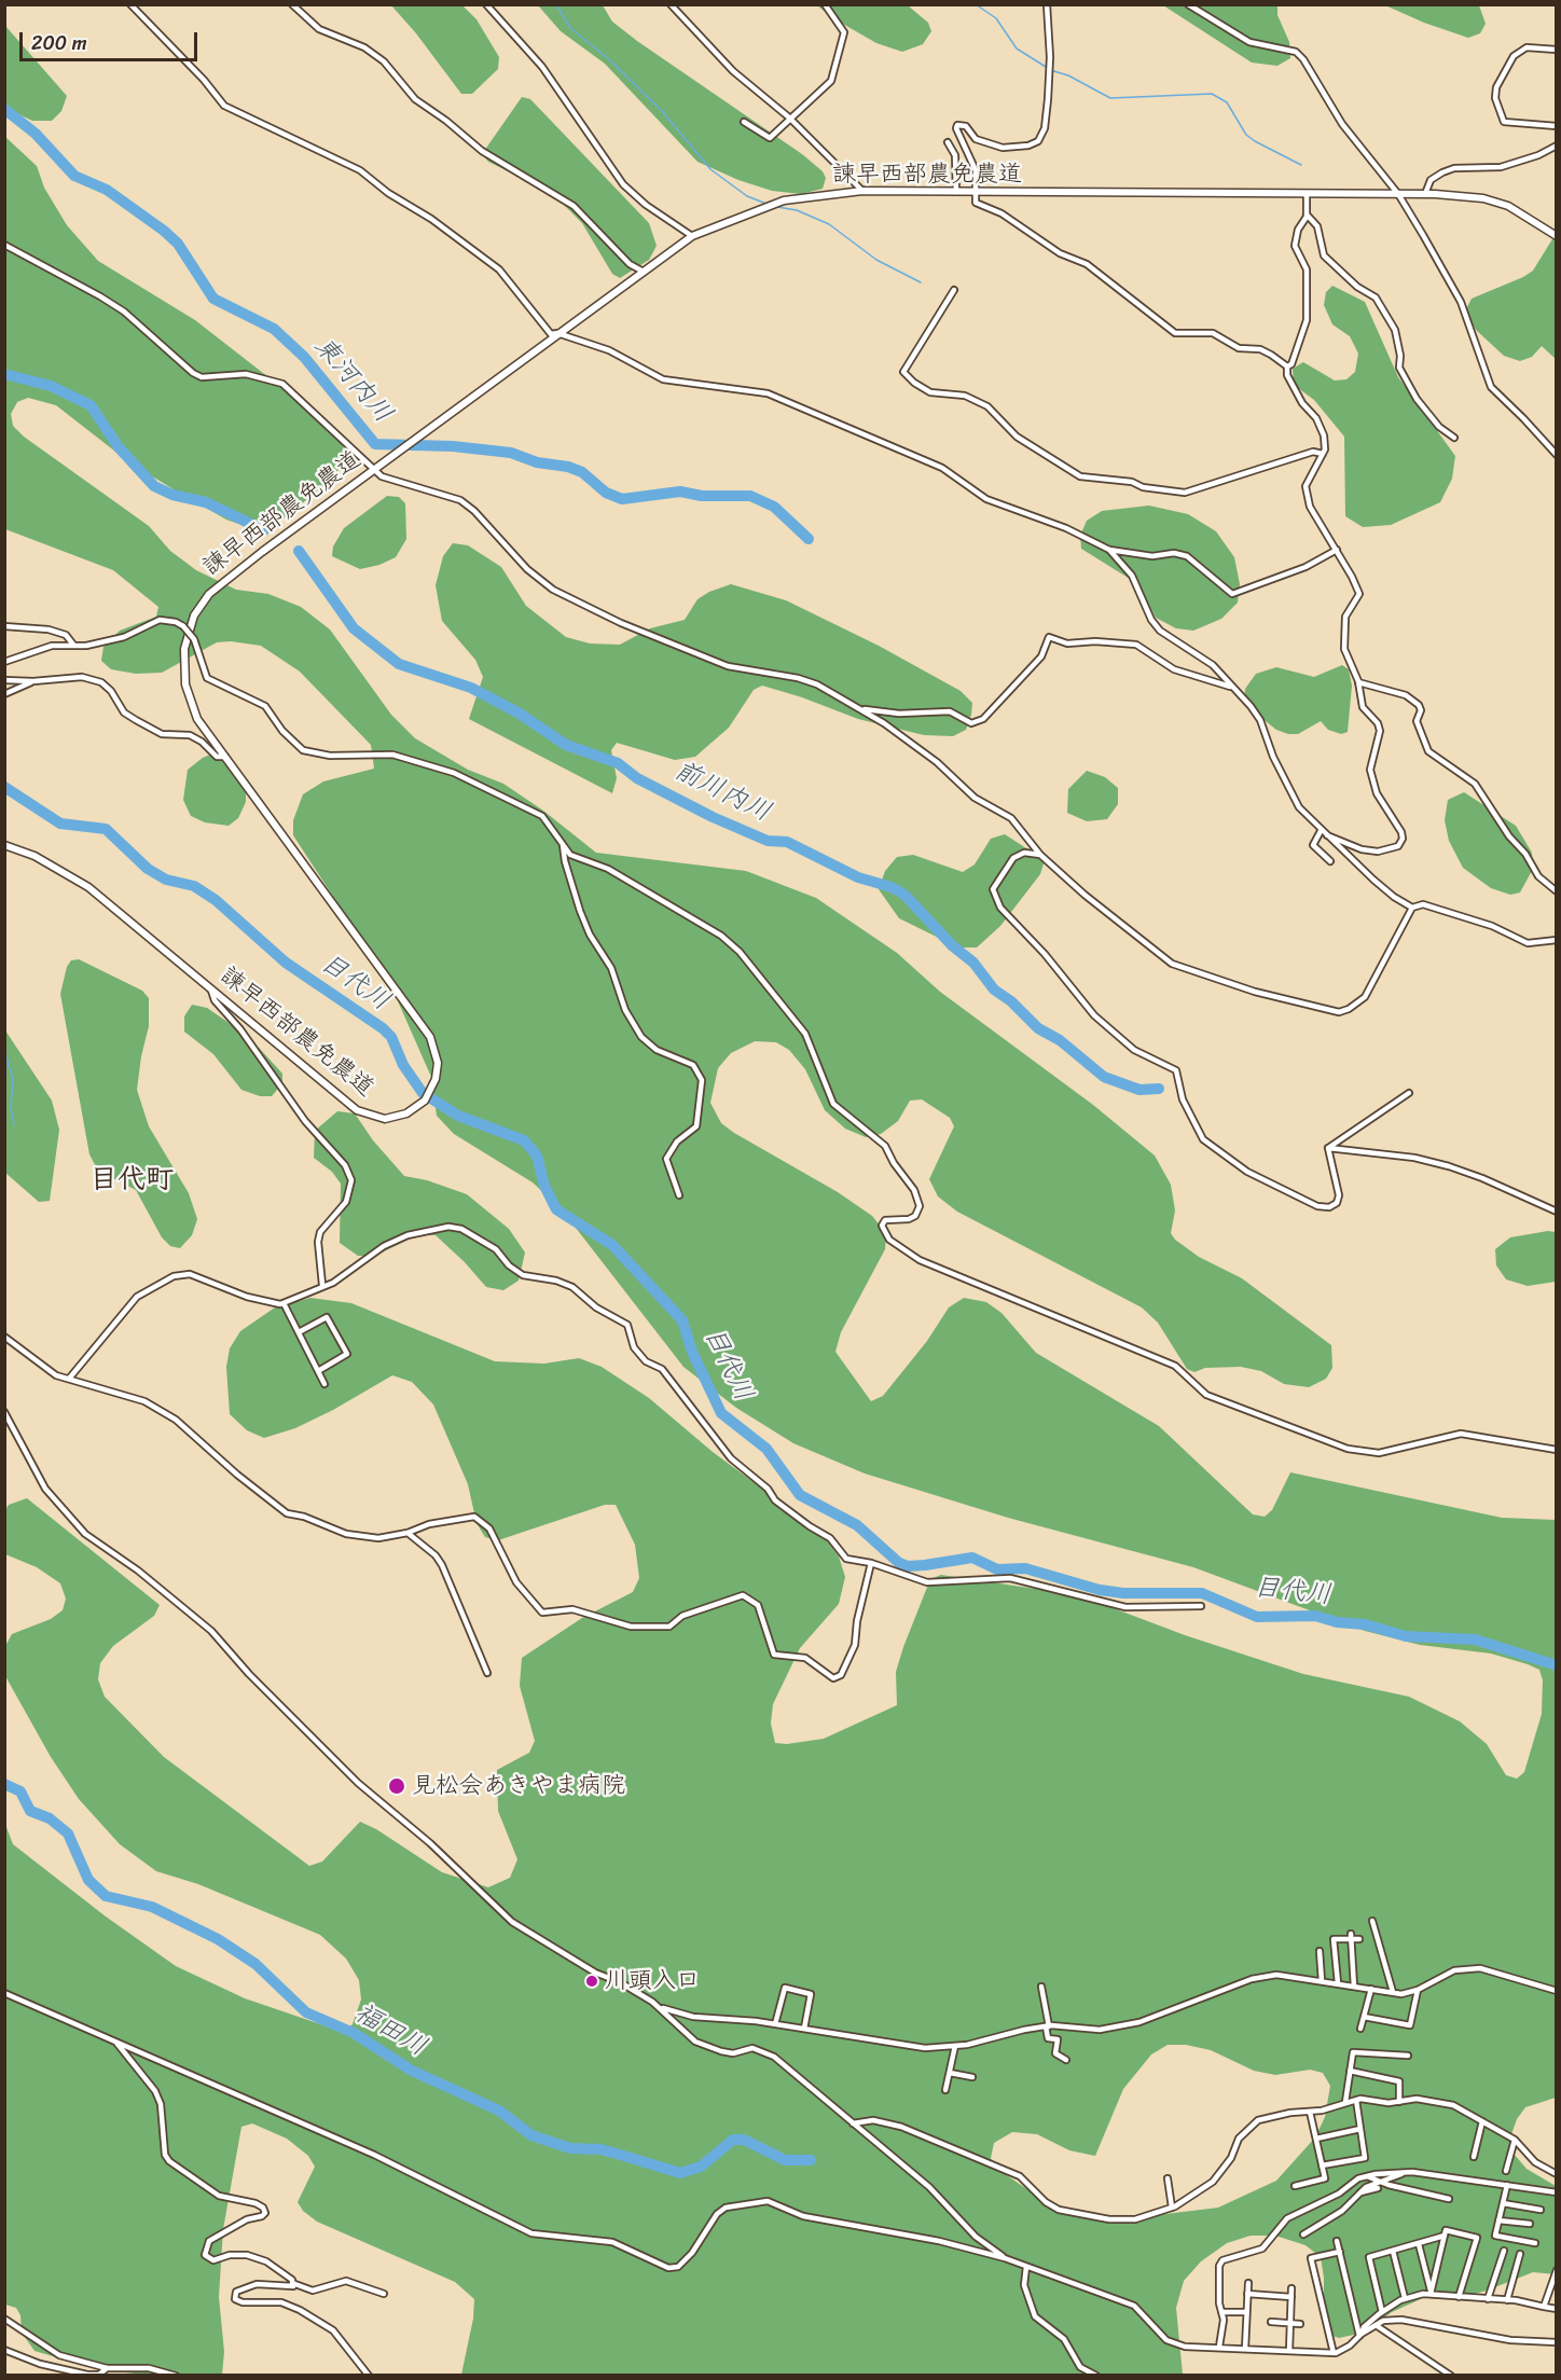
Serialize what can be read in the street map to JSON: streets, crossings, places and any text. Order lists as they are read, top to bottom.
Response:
{
  "streets": {
    "street": ["諫早西部農免農道"]
  },
  "districts": ["目代町"],
  "water": [
    "東河内川",
    "前川内川",
    "目代川",
    "福田川"
  ],
  "places": ["見松会あきやま病院", "川頭入口"],
  "scale_bar": "200 m"
}
